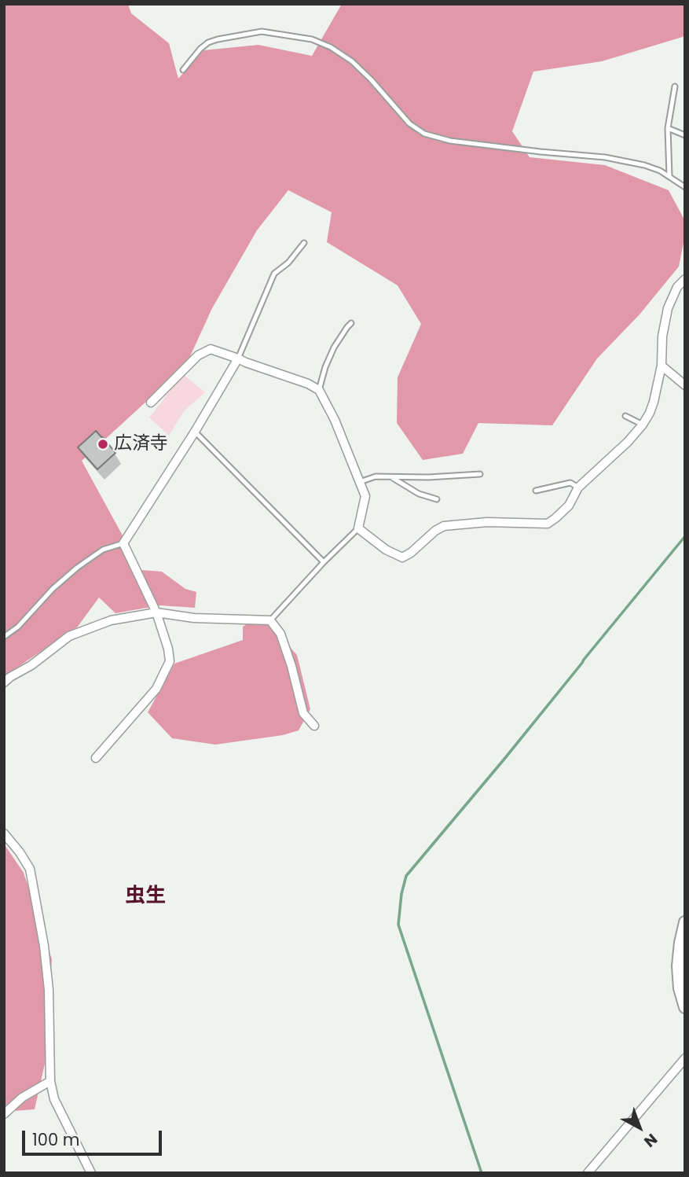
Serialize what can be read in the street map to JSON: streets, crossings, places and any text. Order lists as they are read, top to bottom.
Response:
{
  "districts": ["虫生"],
  "places": ["広済寺"],
  "scale_bar": "100 m",
  "north": "bottom right"
}
